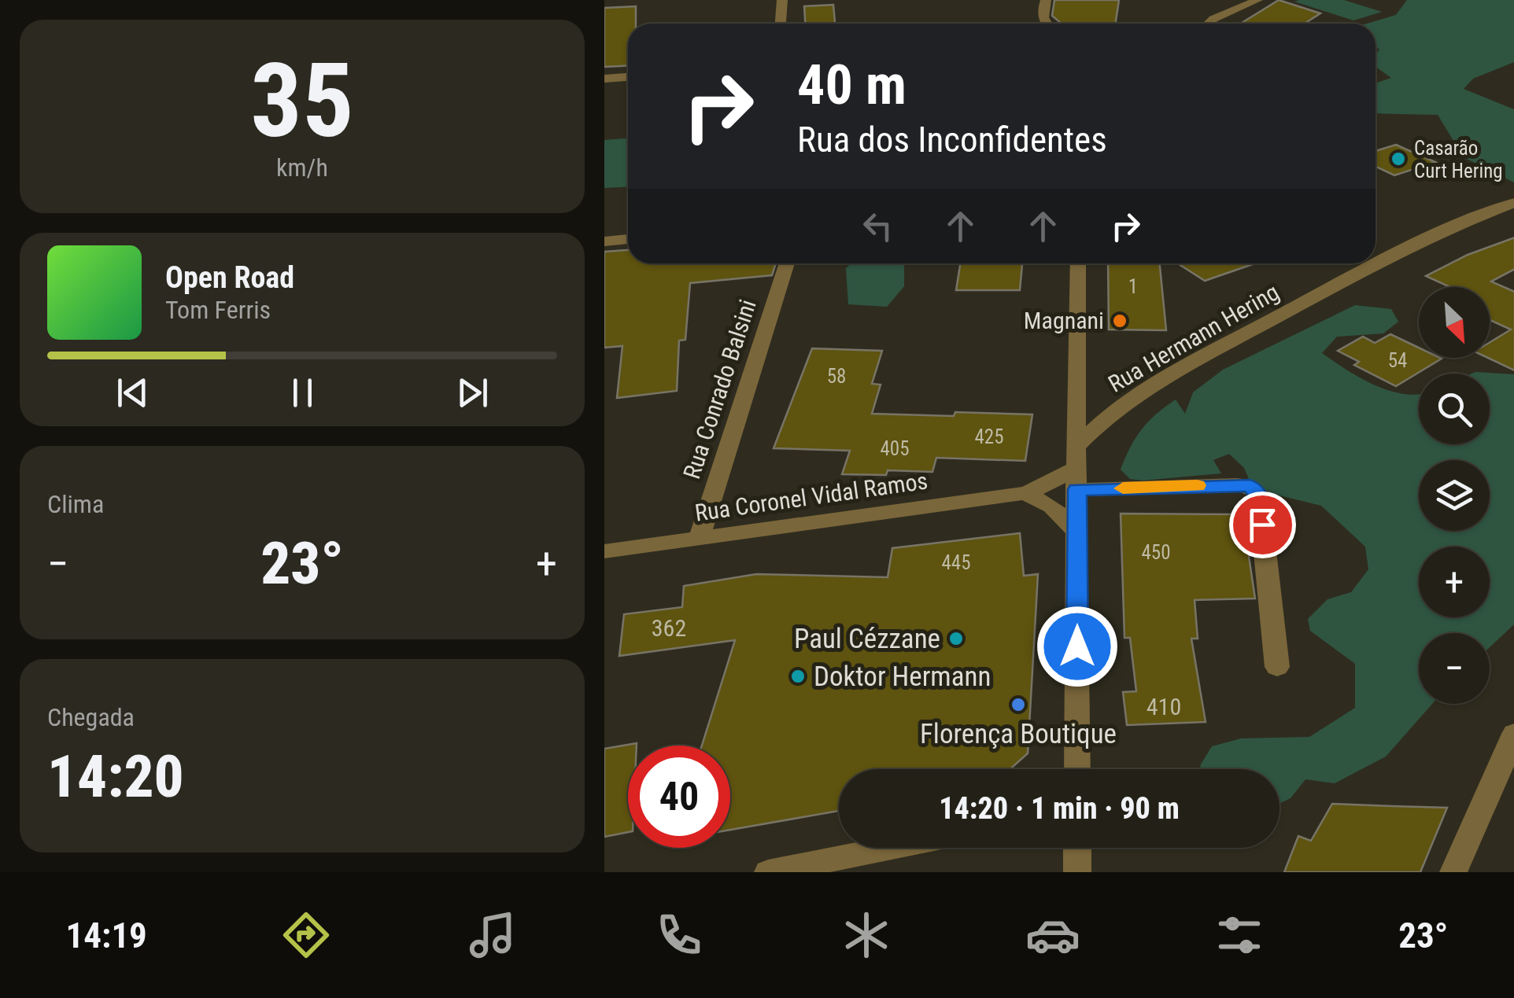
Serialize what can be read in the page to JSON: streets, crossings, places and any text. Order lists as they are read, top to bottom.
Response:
{
  "streets": {
    "street": ["Rua Hermann Hering", "Rua Conrado Balsini", "Rua Coronel Vidal Ramos"]
  },
  "crossings": [
    ["Rua Hermann Hering", "Rua Coronel Vidal Ramos"],
    ["Rua Conrado Balsini", "Rua Coronel Vidal Ramos"]
  ],
  "places": [
    "Casarão Curt Hering",
    "Magnani",
    "Paul Cézzane",
    "Doktor Hermann",
    "Florença Boutique"
  ],
  "house_numbers": [
    "1",
    "54",
    "58",
    "425",
    "405",
    "450",
    "445",
    "362",
    "410"
  ],
  "north": "bottom right",
  "page": {
    "tile": [
      ["35", "km/h"],
      "Clima",
      ["Chegada", "14:20"]
    ],
    "turn": ["40 m", "Rua dos Inconfidentes"],
    "song": ["Open Road", "Tom Ferris"],
    "map_buttons": ["+", "−"],
    "heat": ["−", "23°", "+"],
    "limit": "40",
    "trip": "14:20 · 1 min · 90 m",
    "tabs": ["14:19", "23°"]
  }
}
